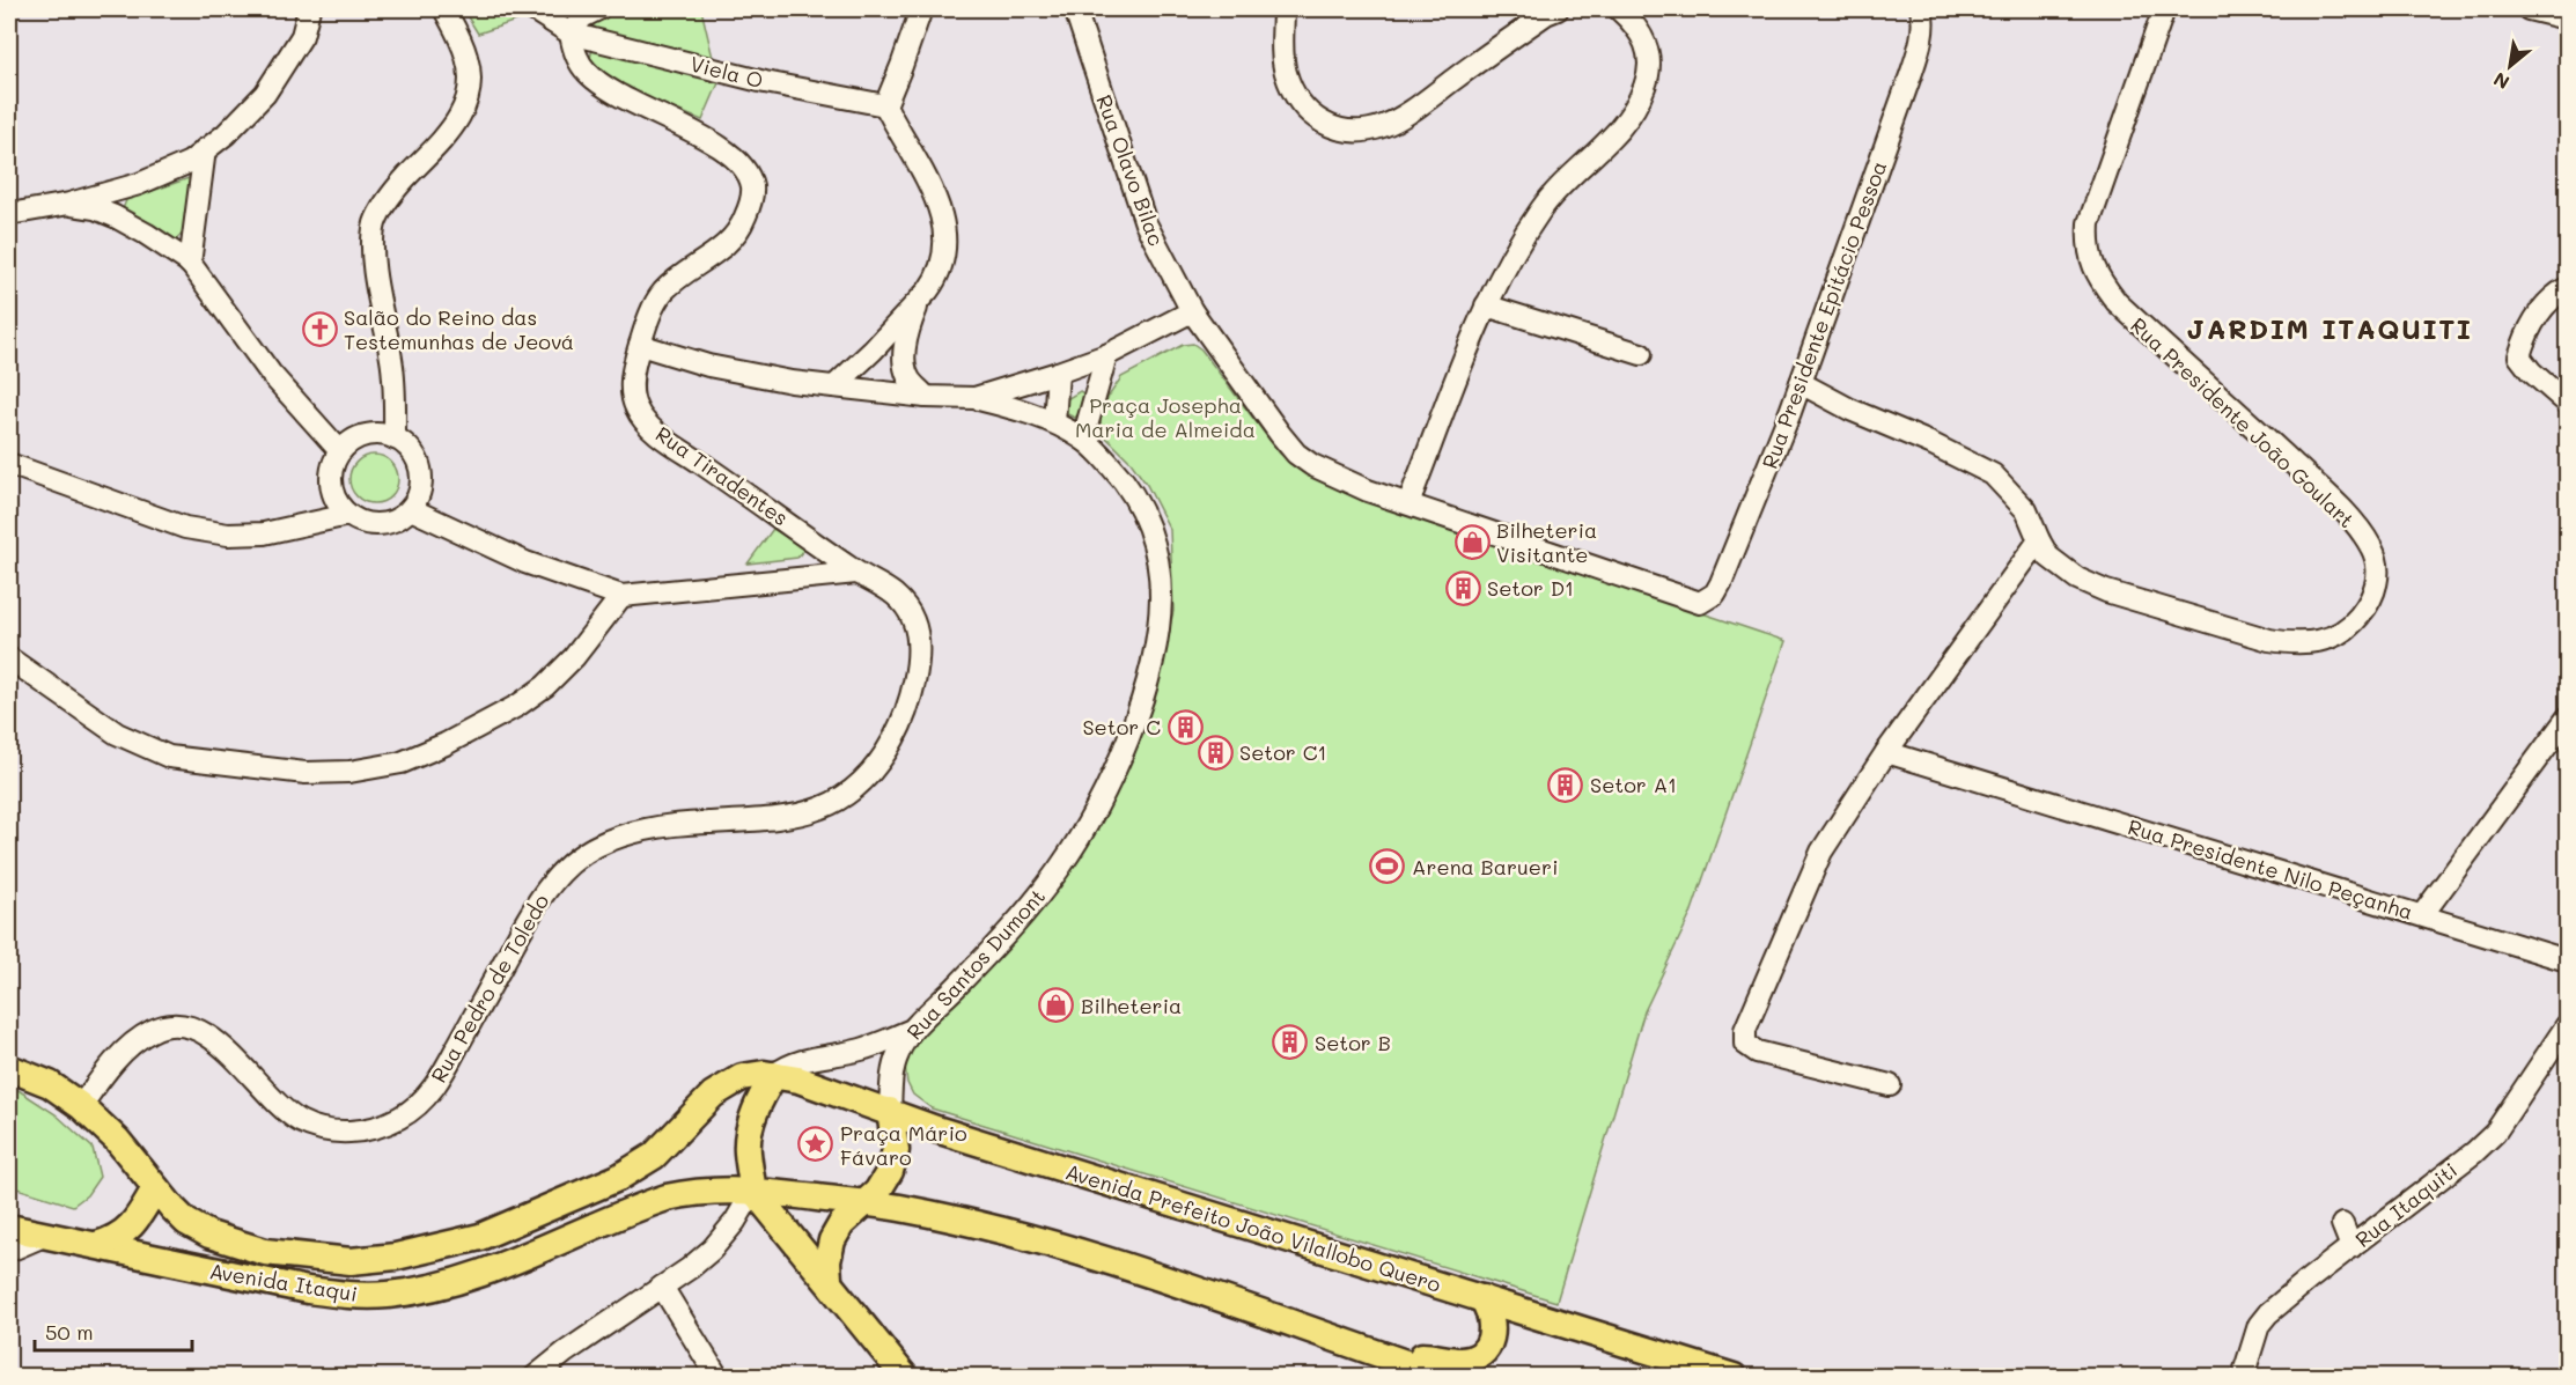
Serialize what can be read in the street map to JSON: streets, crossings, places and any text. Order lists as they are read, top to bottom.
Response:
{
  "streets": {
    "main road": ["Avenida Prefeito João Vilallobo Quero", "Avenida Itaqui"],
    "street": [
      "Viela O",
      "Rua Olavo Bilac",
      "Rua Presidente Epitácio Pessoa",
      "Rua Presidente João Goulart",
      "Rua Tiradentes",
      "Rua Presidente Nilo Peçanha",
      "Rua Santos Dumont",
      "Rua Pedro de Toledo",
      "Rua Itaquiti"
    ]
  },
  "crossings": [
    ["Viela O", "Rua Tiradentes"],
    ["Rua Olavo Bilac", "Rua Presidente Epitácio Pessoa"],
    ["Rua Presidente Epitácio Pessoa", "Rua Presidente João Goulart"],
    ["Rua Tiradentes", "Rua Pedro de Toledo"],
    ["Rua Santos Dumont", "Avenida Prefeito João Vilallobo Quero"],
    ["Rua Santos Dumont", "Avenida Itaqui"],
    ["Rua Pedro de Toledo", "Avenida Itaqui"],
    ["Avenida Prefeito João Vilallobo Quero", "Avenida Itaqui"]
  ],
  "districts": ["JARDIM ITAQUITI"],
  "parks": ["Praça Josepha Maria de Almeida"],
  "places": {
    "church": ["Salão do Reino das Testemunhas de Jeová"],
    "shop": ["Bilheteria Visitante", "Bilheteria"],
    "building": [
      "Setor D1",
      "Setor C",
      "Setor C1",
      "Setor A1",
      "Setor B"
    ],
    "sports": ["Arena Barueri"],
    "place": ["Praça Mário Fávaro"]
  },
  "scale_bar": "50 m",
  "north": "bottom left"
}
